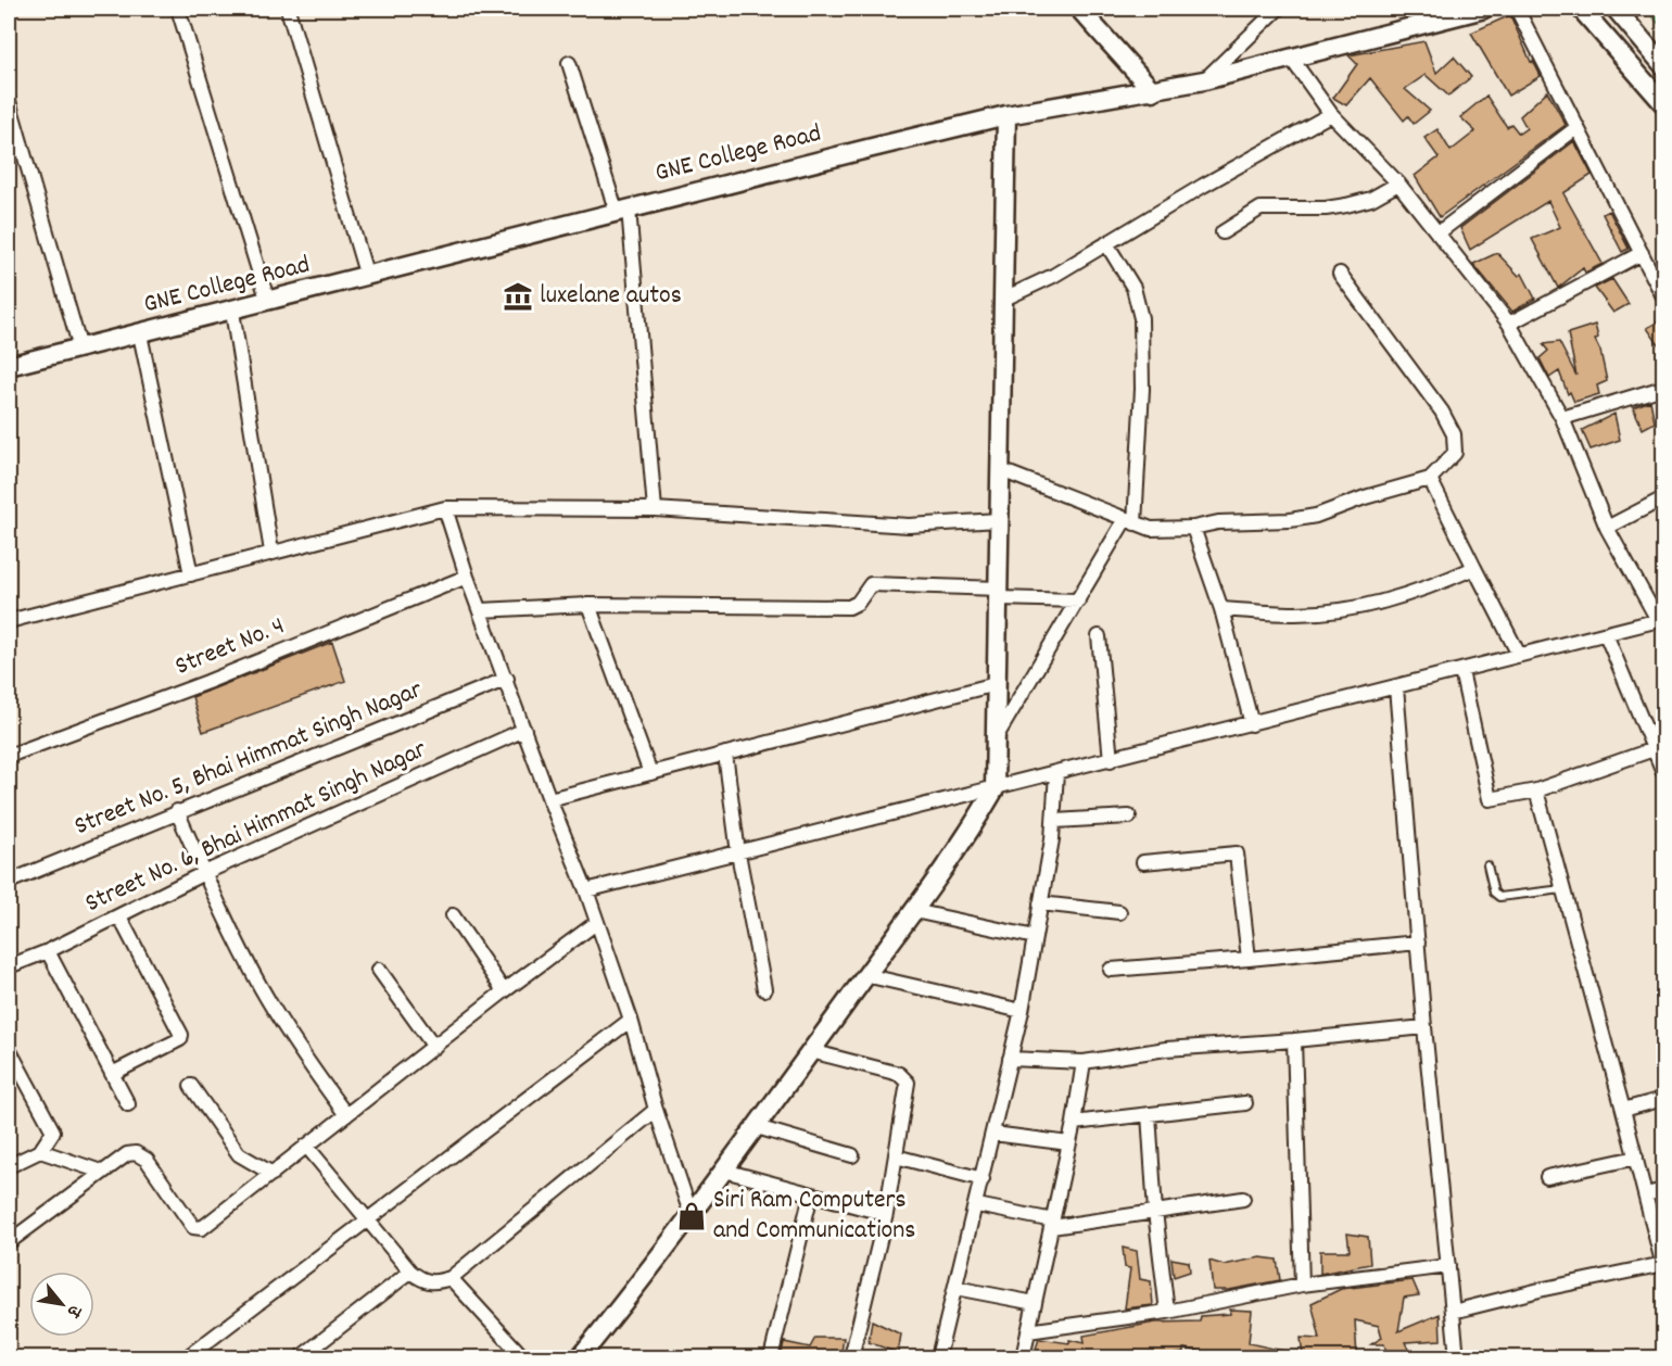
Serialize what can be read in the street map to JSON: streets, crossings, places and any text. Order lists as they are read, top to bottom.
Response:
{
  "streets": {
    "street": [
      "GNE College Road",
      "Street No. 4",
      "Street No. 5, Bhai Himmat Singh Nagar",
      "Street No. 6, Bhai Himmat Singh Nagar"
    ]
  },
  "places": {
    "museum": ["luxelane autos"],
    "shop": ["Siri Ram Computers and Communications"]
  },
  "north": "bottom right"
}
